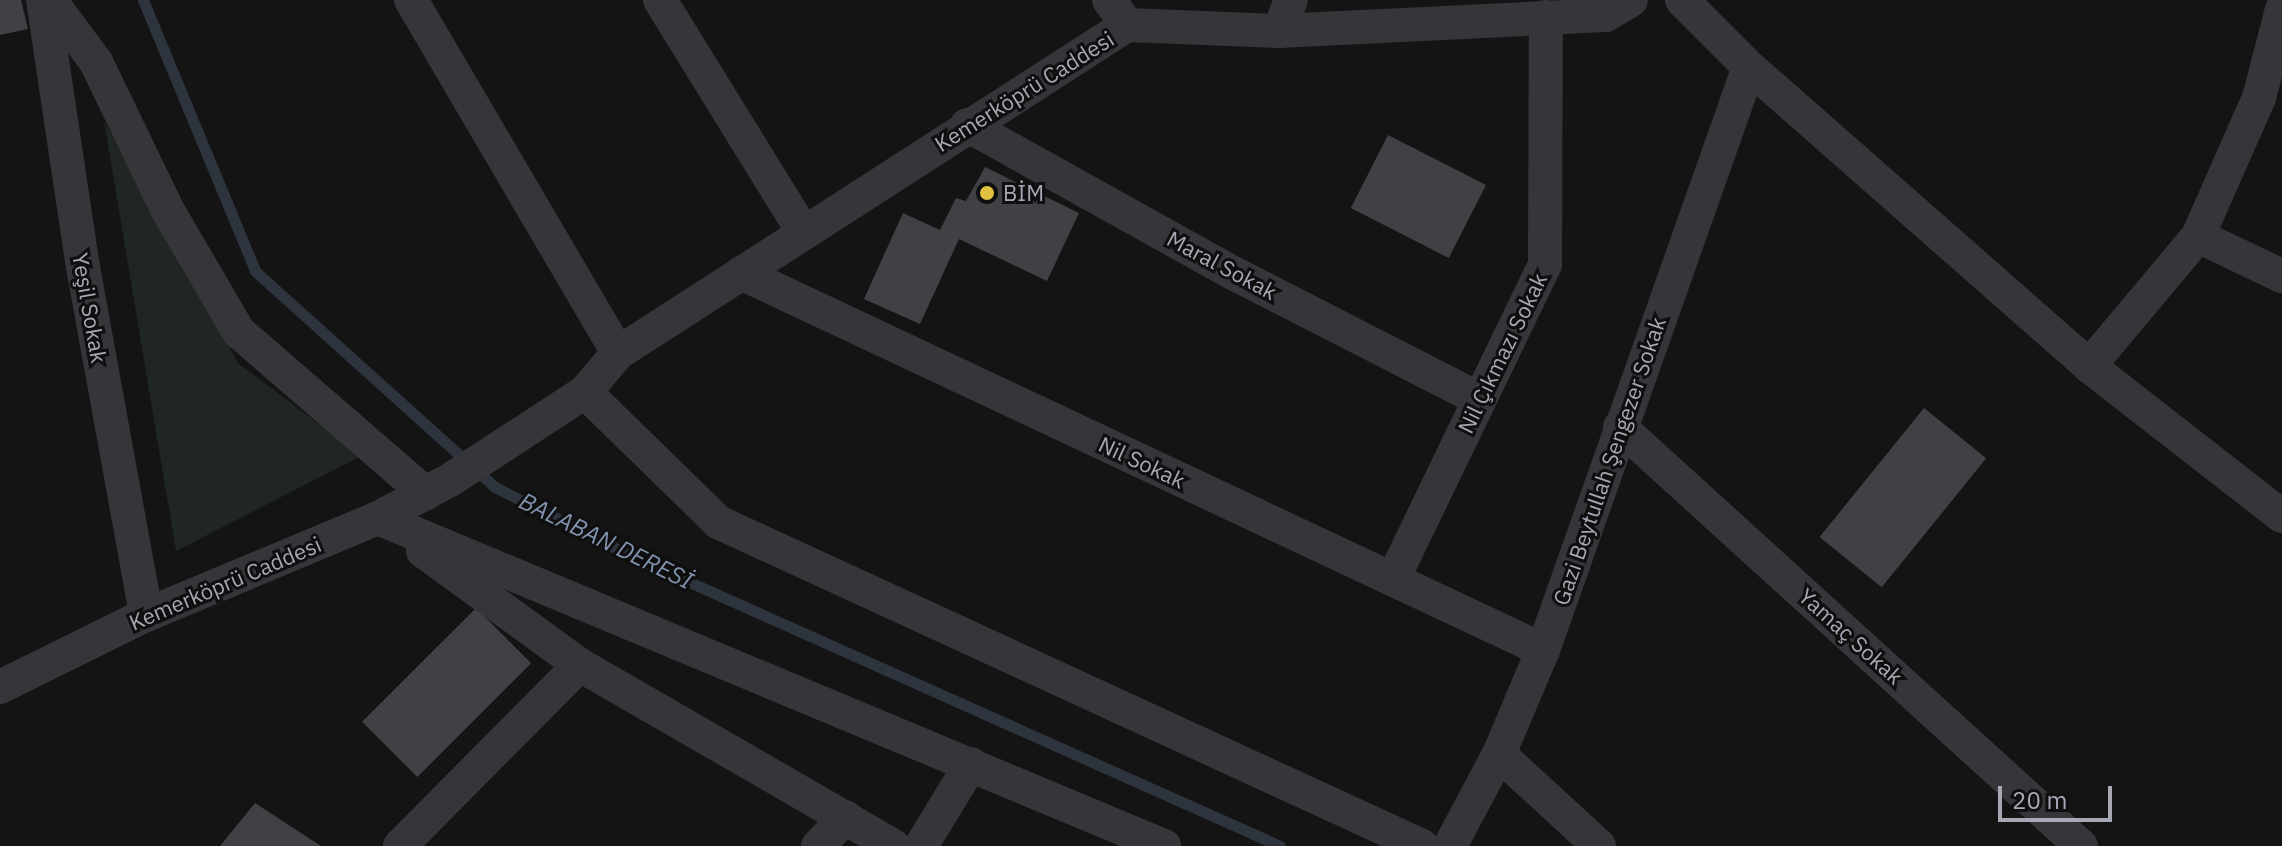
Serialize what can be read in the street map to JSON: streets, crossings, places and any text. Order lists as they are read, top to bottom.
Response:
{
  "streets": {
    "street": [
      "Kemerköprü Caddesi",
      "Maral Sokak",
      "Yeşil Sokak",
      "Nil Çıkmazı Sokak",
      "Gazi Beytullah Şengezer Sokak",
      "Nil Sokak",
      "Yamaç Sokak"
    ]
  },
  "crossings": [
    ["Kemerköprü Caddesi", "Maral Sokak"],
    ["Kemerköprü Caddesi", "Yeşil Sokak"],
    ["Kemerköprü Caddesi", "Nil Çıkmazı Sokak"],
    ["Kemerköprü Caddesi", "Nil Sokak"],
    ["Maral Sokak", "Nil Çıkmazı Sokak"],
    ["Nil Çıkmazı Sokak", "Nil Sokak"],
    ["Gazi Beytullah Şengezer Sokak", "Nil Sokak"],
    ["Gazi Beytullah Şengezer Sokak", "Yamaç Sokak"]
  ],
  "water": ["BALABAN DERESİ"],
  "places": ["BİM"],
  "scale_bar": "20 m"
}
